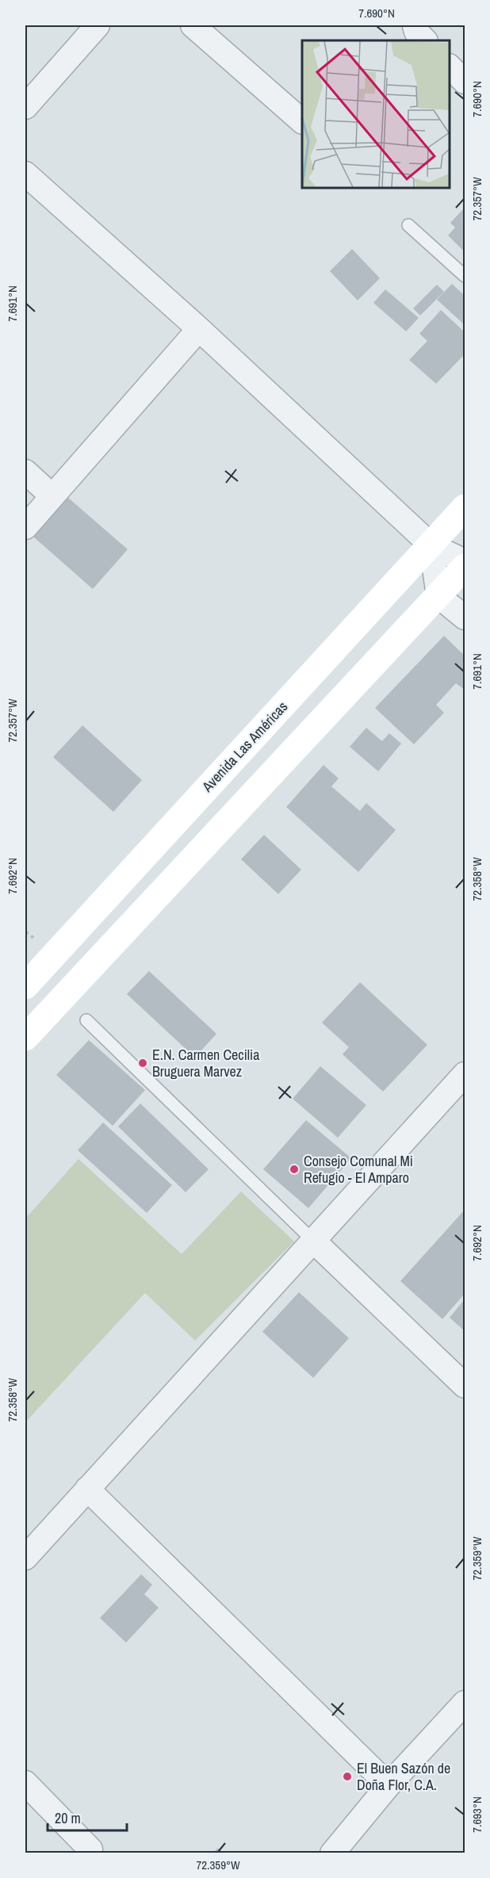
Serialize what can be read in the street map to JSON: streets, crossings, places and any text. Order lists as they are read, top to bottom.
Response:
{
  "streets": {
    "main road": ["Avenida Las Américas"]
  },
  "places": ["E.N. Carmen Cecilia Bruguera Marvez", "Consejo Comunal Mi Refugio - El Amparo", "El Buen Sazón de Doña Flor, C.A."],
  "scale_bar": "20 m",
  "coordinates": [
    "7.690°N",
    "72.357°W",
    "7.691°N",
    "7.692°N",
    "72.358°W",
    "72.359°W",
    "7.693°N"
  ]
}
